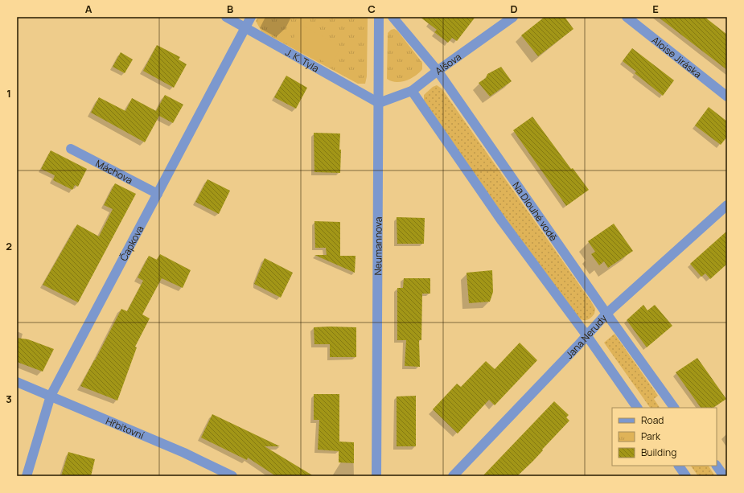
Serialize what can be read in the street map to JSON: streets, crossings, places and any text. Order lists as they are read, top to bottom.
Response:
{
  "streets": {
    "street": [
      "Aloise Jiráska",
      "J. K. Tyla",
      "Alšova",
      "Máchova",
      "Na Dlouhé vodě",
      "Čapkova",
      "Neumannova",
      "Jana Nerudy",
      "Hřbitovní"
    ]
  },
  "crossings": [
    ["J. K. Tyla", "Alšova"],
    ["J. K. Tyla", "Čapkova"],
    ["J. K. Tyla", "Neumannova"],
    ["Alšova", "Na Dlouhé vodě"],
    ["Alšova", "Neumannova"],
    ["Máchova", "Čapkova"],
    ["Na Dlouhé vodě", "Jana Nerudy"],
    ["Čapkova", "Hřbitovní"]
  ],
  "legend": ["Road", "Park", "Building"],
  "grid": {
    "columns": [
      "A",
      "B",
      "C",
      "D",
      "E"
    ],
    "rows": ["1", "2", "3"]
  }
}
